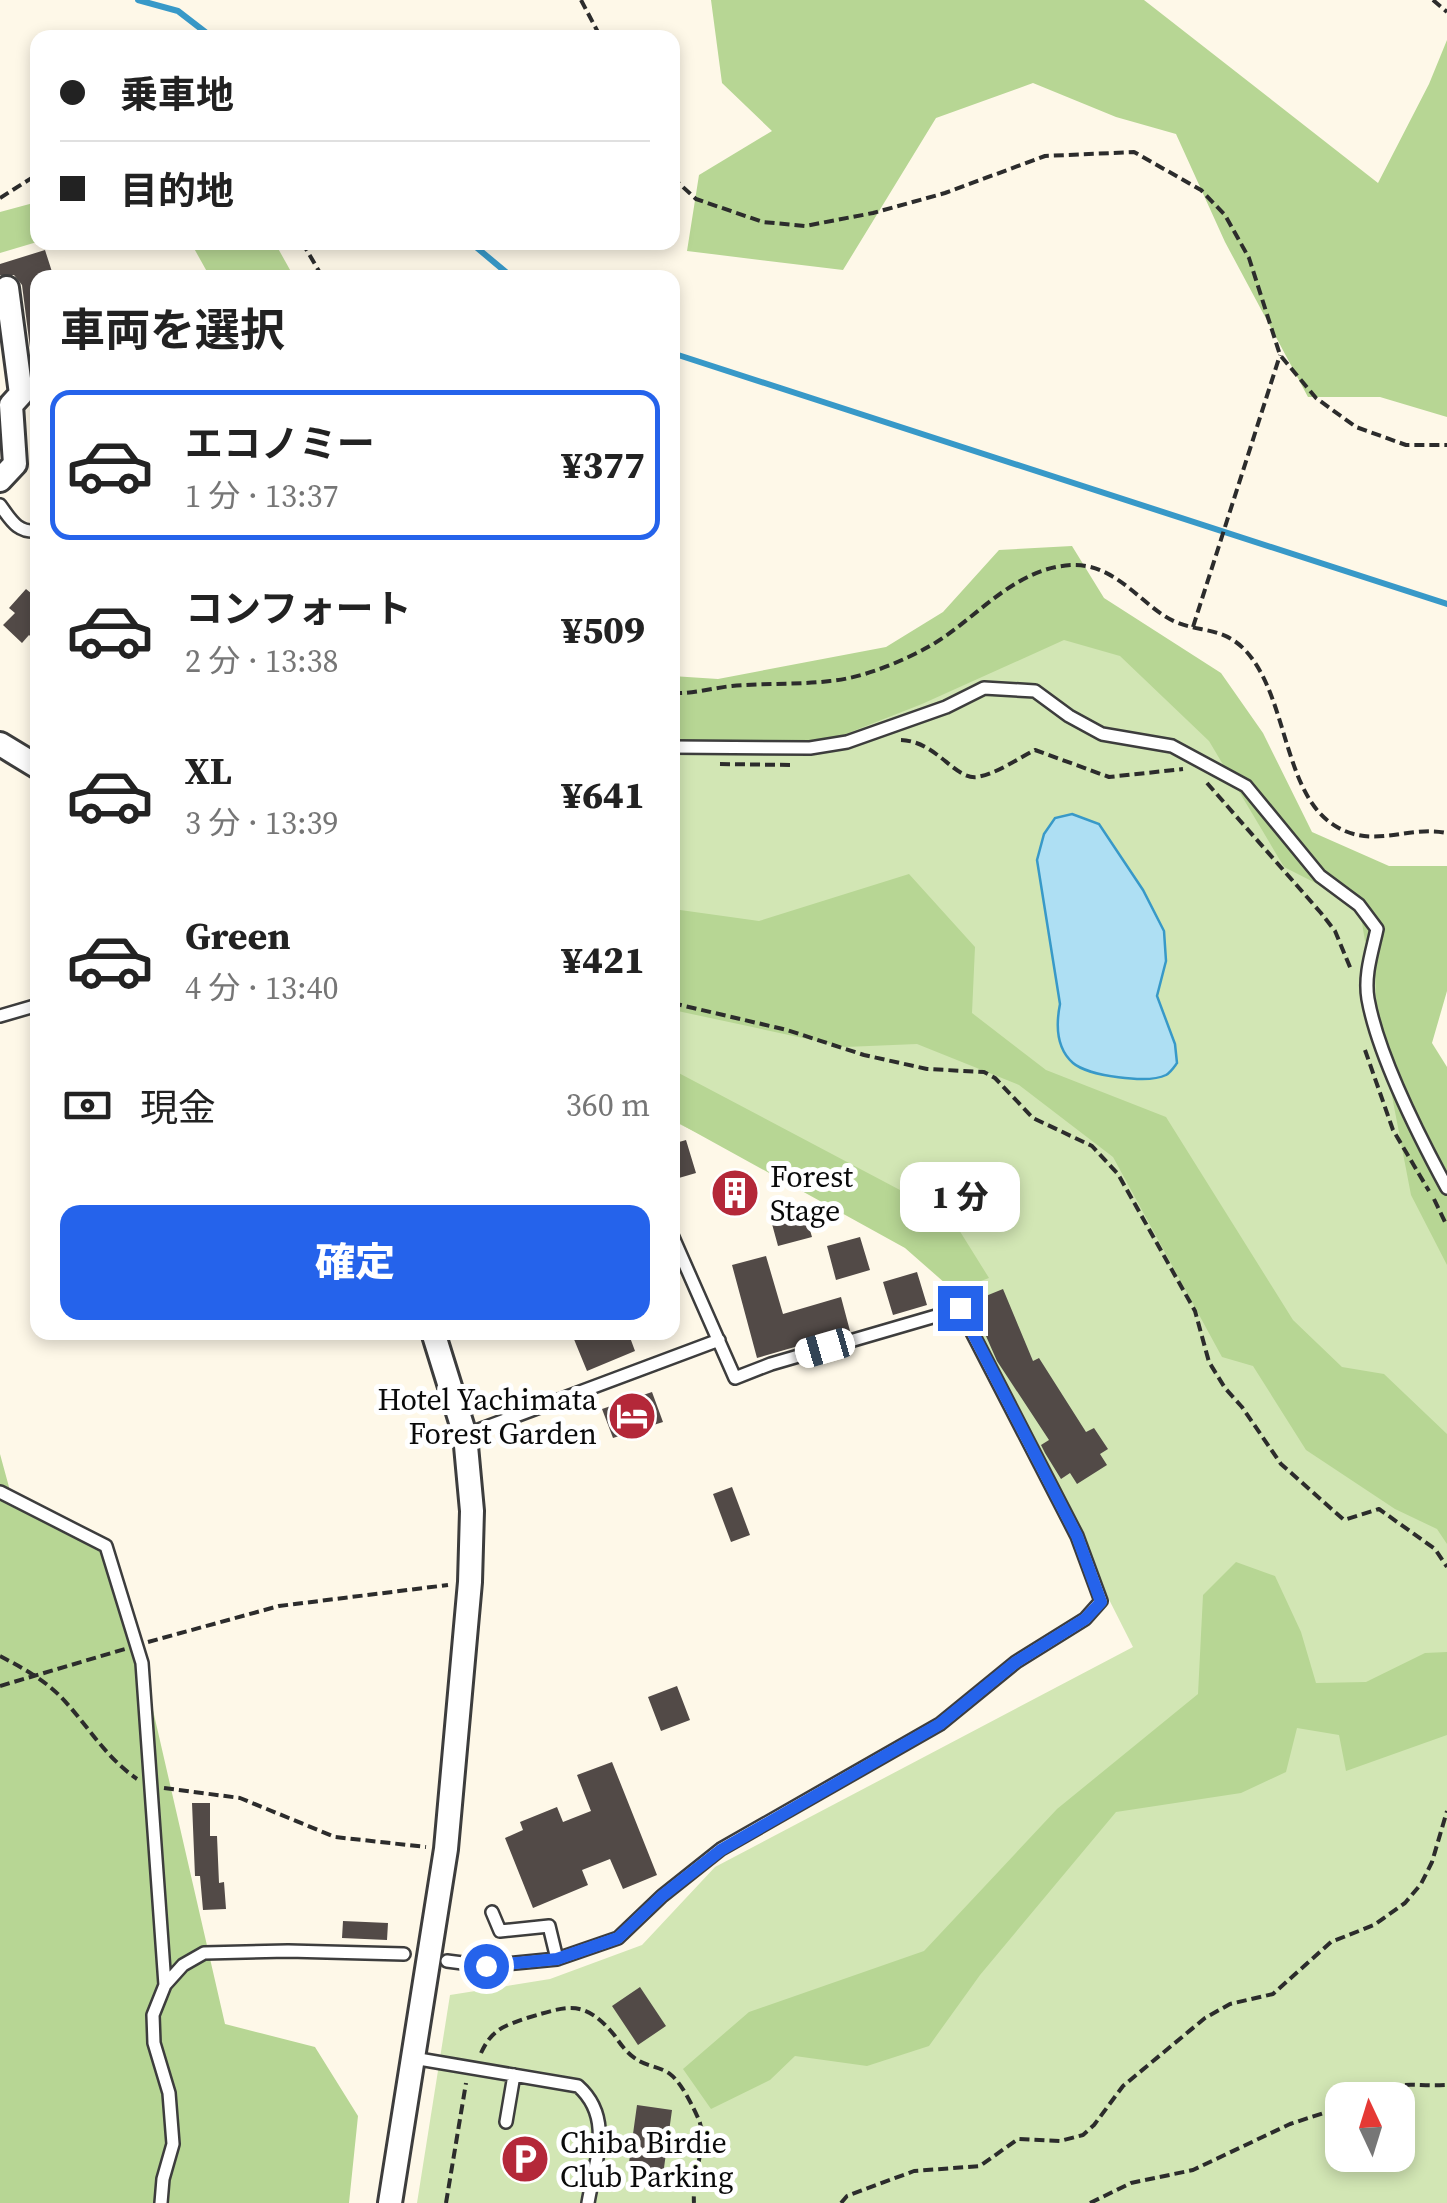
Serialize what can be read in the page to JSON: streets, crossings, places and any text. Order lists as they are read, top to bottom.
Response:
{
  "places": {
    "building": ["Forest Stage"],
    "hotel": ["Hotel Yachimata Forest Garden"],
    "parking": ["Chiba Birdie Club Parking"]
  },
  "north": "top",
  "page": {
    "banner": ["乗車地", "目的地"],
    "heading": "車両を選択",
    "list": [
      {
        "name": "エコノミー",
        "note": "1 分 · 13:37",
        "value": "¥377"
      },
      {
        "name": "コンフォート",
        "note": "2 分 · 13:38",
        "value": "¥509"
      },
      {
        "name": "XL",
        "note": "3 分 · 13:39",
        "value": "¥641"
      },
      {
        "name": "Green",
        "note": "4 分 · 13:40",
        "value": "¥421"
      }
    ],
    "pay": ["現金", "360 m"],
    "bubble": "1 分",
    "buttons": "確定"
  }
}
